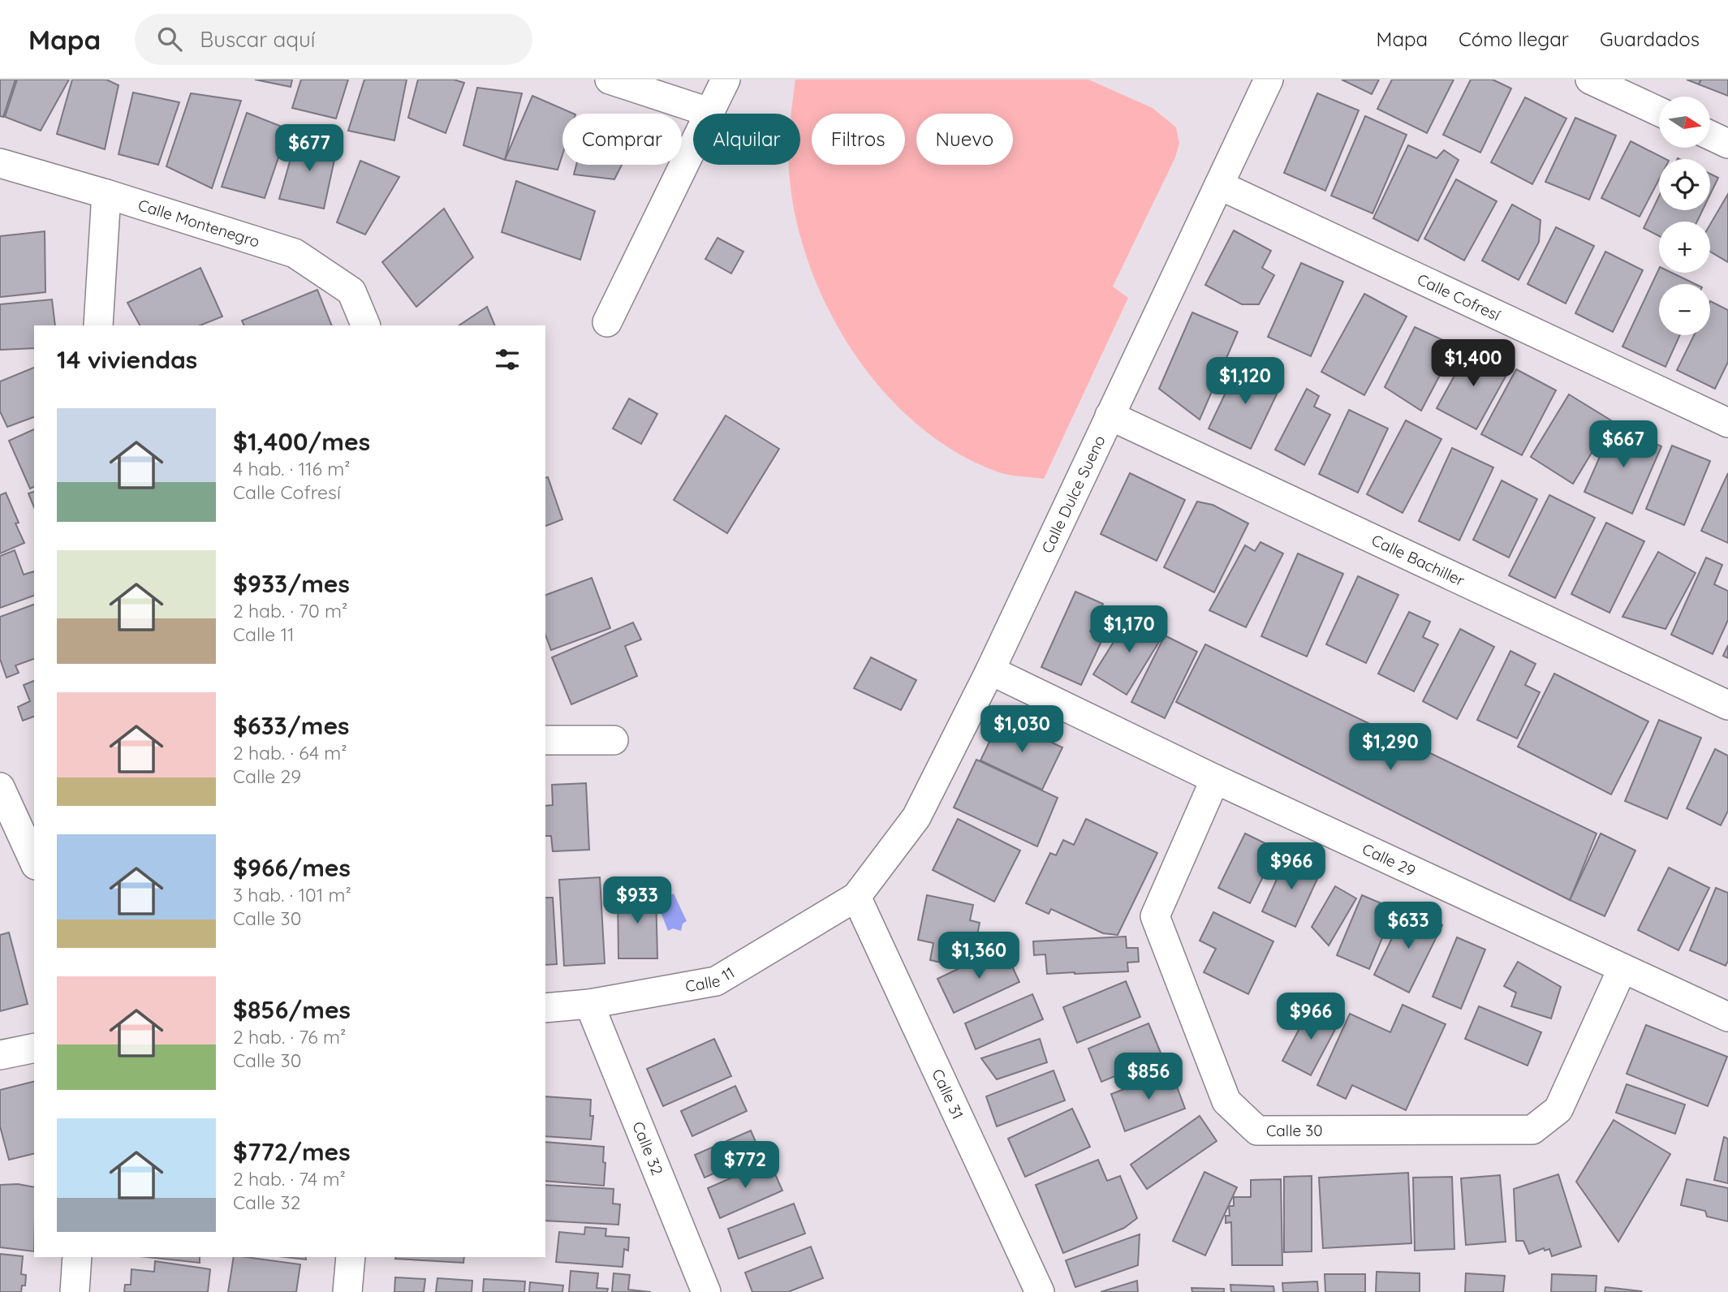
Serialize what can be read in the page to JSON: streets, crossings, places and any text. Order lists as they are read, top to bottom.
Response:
{
  "streets": {
    "street": [
      "Calle Montenegro",
      "Calle Cofresí",
      "Calle Dulce Sueno",
      "Calle Bachiller",
      "Calle 29",
      "Calle 11",
      "Calle 31",
      "Calle 30",
      "Calle 32"
    ]
  },
  "crossings": [
    ["Calle Cofresí", "Calle Dulce Sueno"],
    ["Calle Dulce Sueno", "Calle Bachiller"],
    ["Calle Dulce Sueno", "Calle 29"],
    ["Calle Dulce Sueno", "Calle 11"],
    ["Calle Dulce Sueno", "Calle 31"],
    ["Calle 29", "Calle 30"],
    ["Calle 11", "Calle 31"],
    ["Calle 11", "Calle 32"]
  ],
  "north": "right",
  "page": {
    "header": "Mapa",
    "search": "Buscar aquí",
    "nav": ["Mapa", "Cómo llegar", "Guardados"],
    "map_buttons": ["+", "−"],
    "chip": [
      "Comprar",
      "Alquilar",
      "Filtros",
      "Nuevo"
    ],
    "price": [
      "$677",
      "$1,400",
      "$1,120",
      "$667",
      "$1,170",
      "$1,030",
      "$1,290",
      "$966",
      "$933",
      "$633",
      "$1,360",
      "$966",
      "$856",
      "$772"
    ],
    "heading": "14 viviendas",
    "list": [
      {
        "name": "$1,400/mes",
        "note": "4 hab. · 116 m² · Calle Cofresí"
      },
      {
        "name": "$933/mes",
        "note": "2 hab. · 70 m² · Calle 11"
      },
      {
        "name": "$633/mes",
        "note": "2 hab. · 64 m² · Calle 29"
      },
      {
        "name": "$966/mes",
        "note": "3 hab. · 101 m² · Calle 30"
      },
      {
        "name": "$856/mes",
        "note": "2 hab. · 76 m² · Calle 30"
      },
      {
        "name": "$772/mes",
        "note": "2 hab. · 74 m² · Calle 32"
      }
    ]
  }
}
